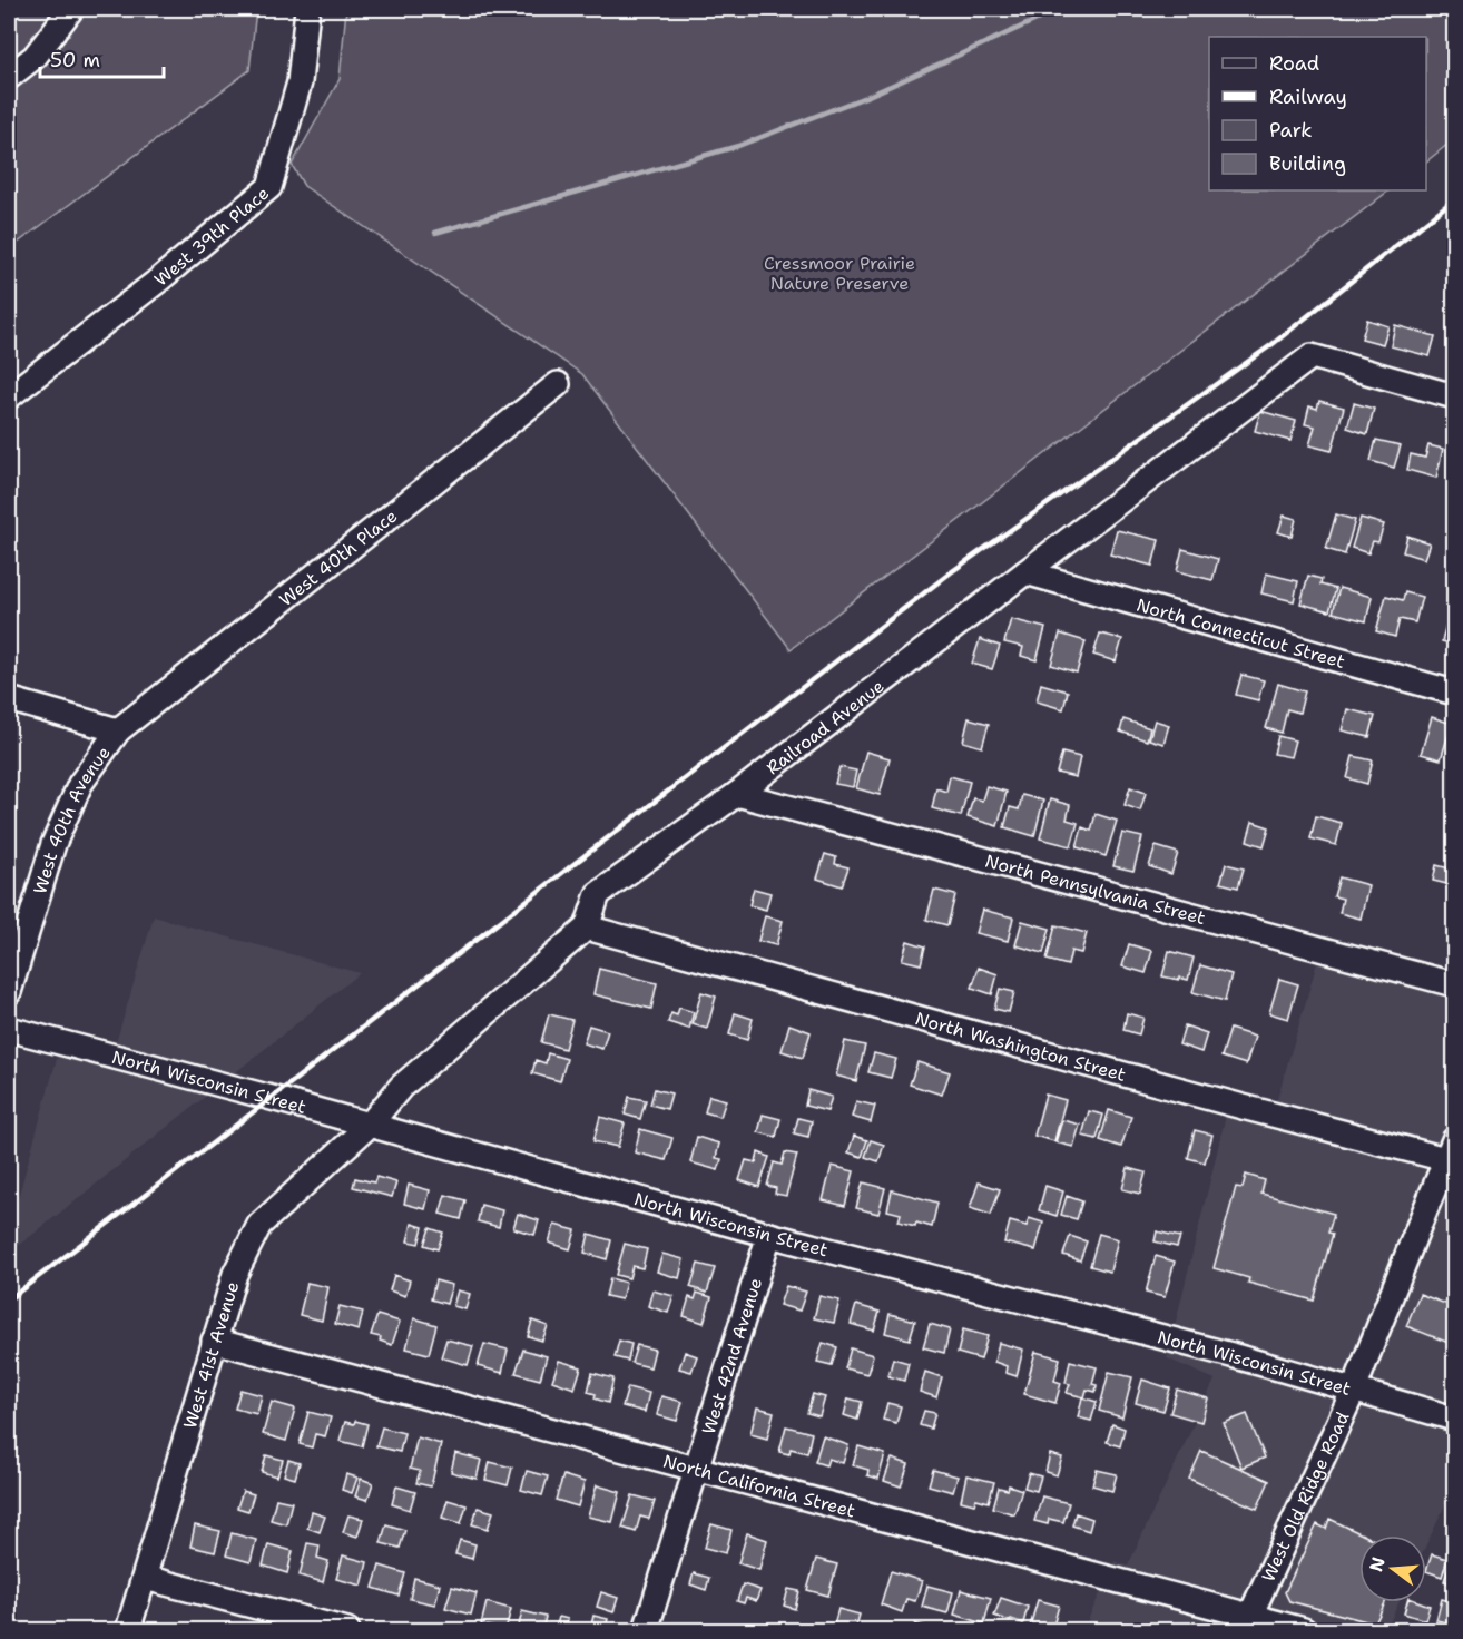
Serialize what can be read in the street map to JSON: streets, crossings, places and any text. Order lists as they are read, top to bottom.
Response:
{
  "streets": {
    "street": [
      "West 39th Place",
      "West 40th Place",
      "North Connecticut Street",
      "Railroad Avenue",
      "West 40th Avenue",
      "North Pennsylvania Street",
      "North Washington Street",
      "North Wisconsin Street",
      "West 41st Avenue",
      "West 42nd Avenue",
      "North California Street",
      "West Old Ridge Road"
    ]
  },
  "crossings": [
    ["West 40th Place", "West 40th Avenue"],
    ["North Connecticut Street", "Railroad Avenue"],
    ["Railroad Avenue", "North Pennsylvania Street"],
    ["Railroad Avenue", "North Washington Street"],
    ["North Washington Street", "West Old Ridge Road"],
    ["North Wisconsin Street", "West 41st Avenue"],
    ["North Wisconsin Street", "West 42nd Avenue"],
    ["North Wisconsin Street", "West Old Ridge Road"],
    ["West 41st Avenue", "North California Street"],
    ["West 42nd Avenue", "North California Street"],
    ["North California Street", "West Old Ridge Road"]
  ],
  "parks": ["Cressmoor Prairie Nature Preserve"],
  "legend": [
    "Road",
    "Railway",
    "Park",
    "Building"
  ],
  "scale_bar": "50 m",
  "north": "left"
}
